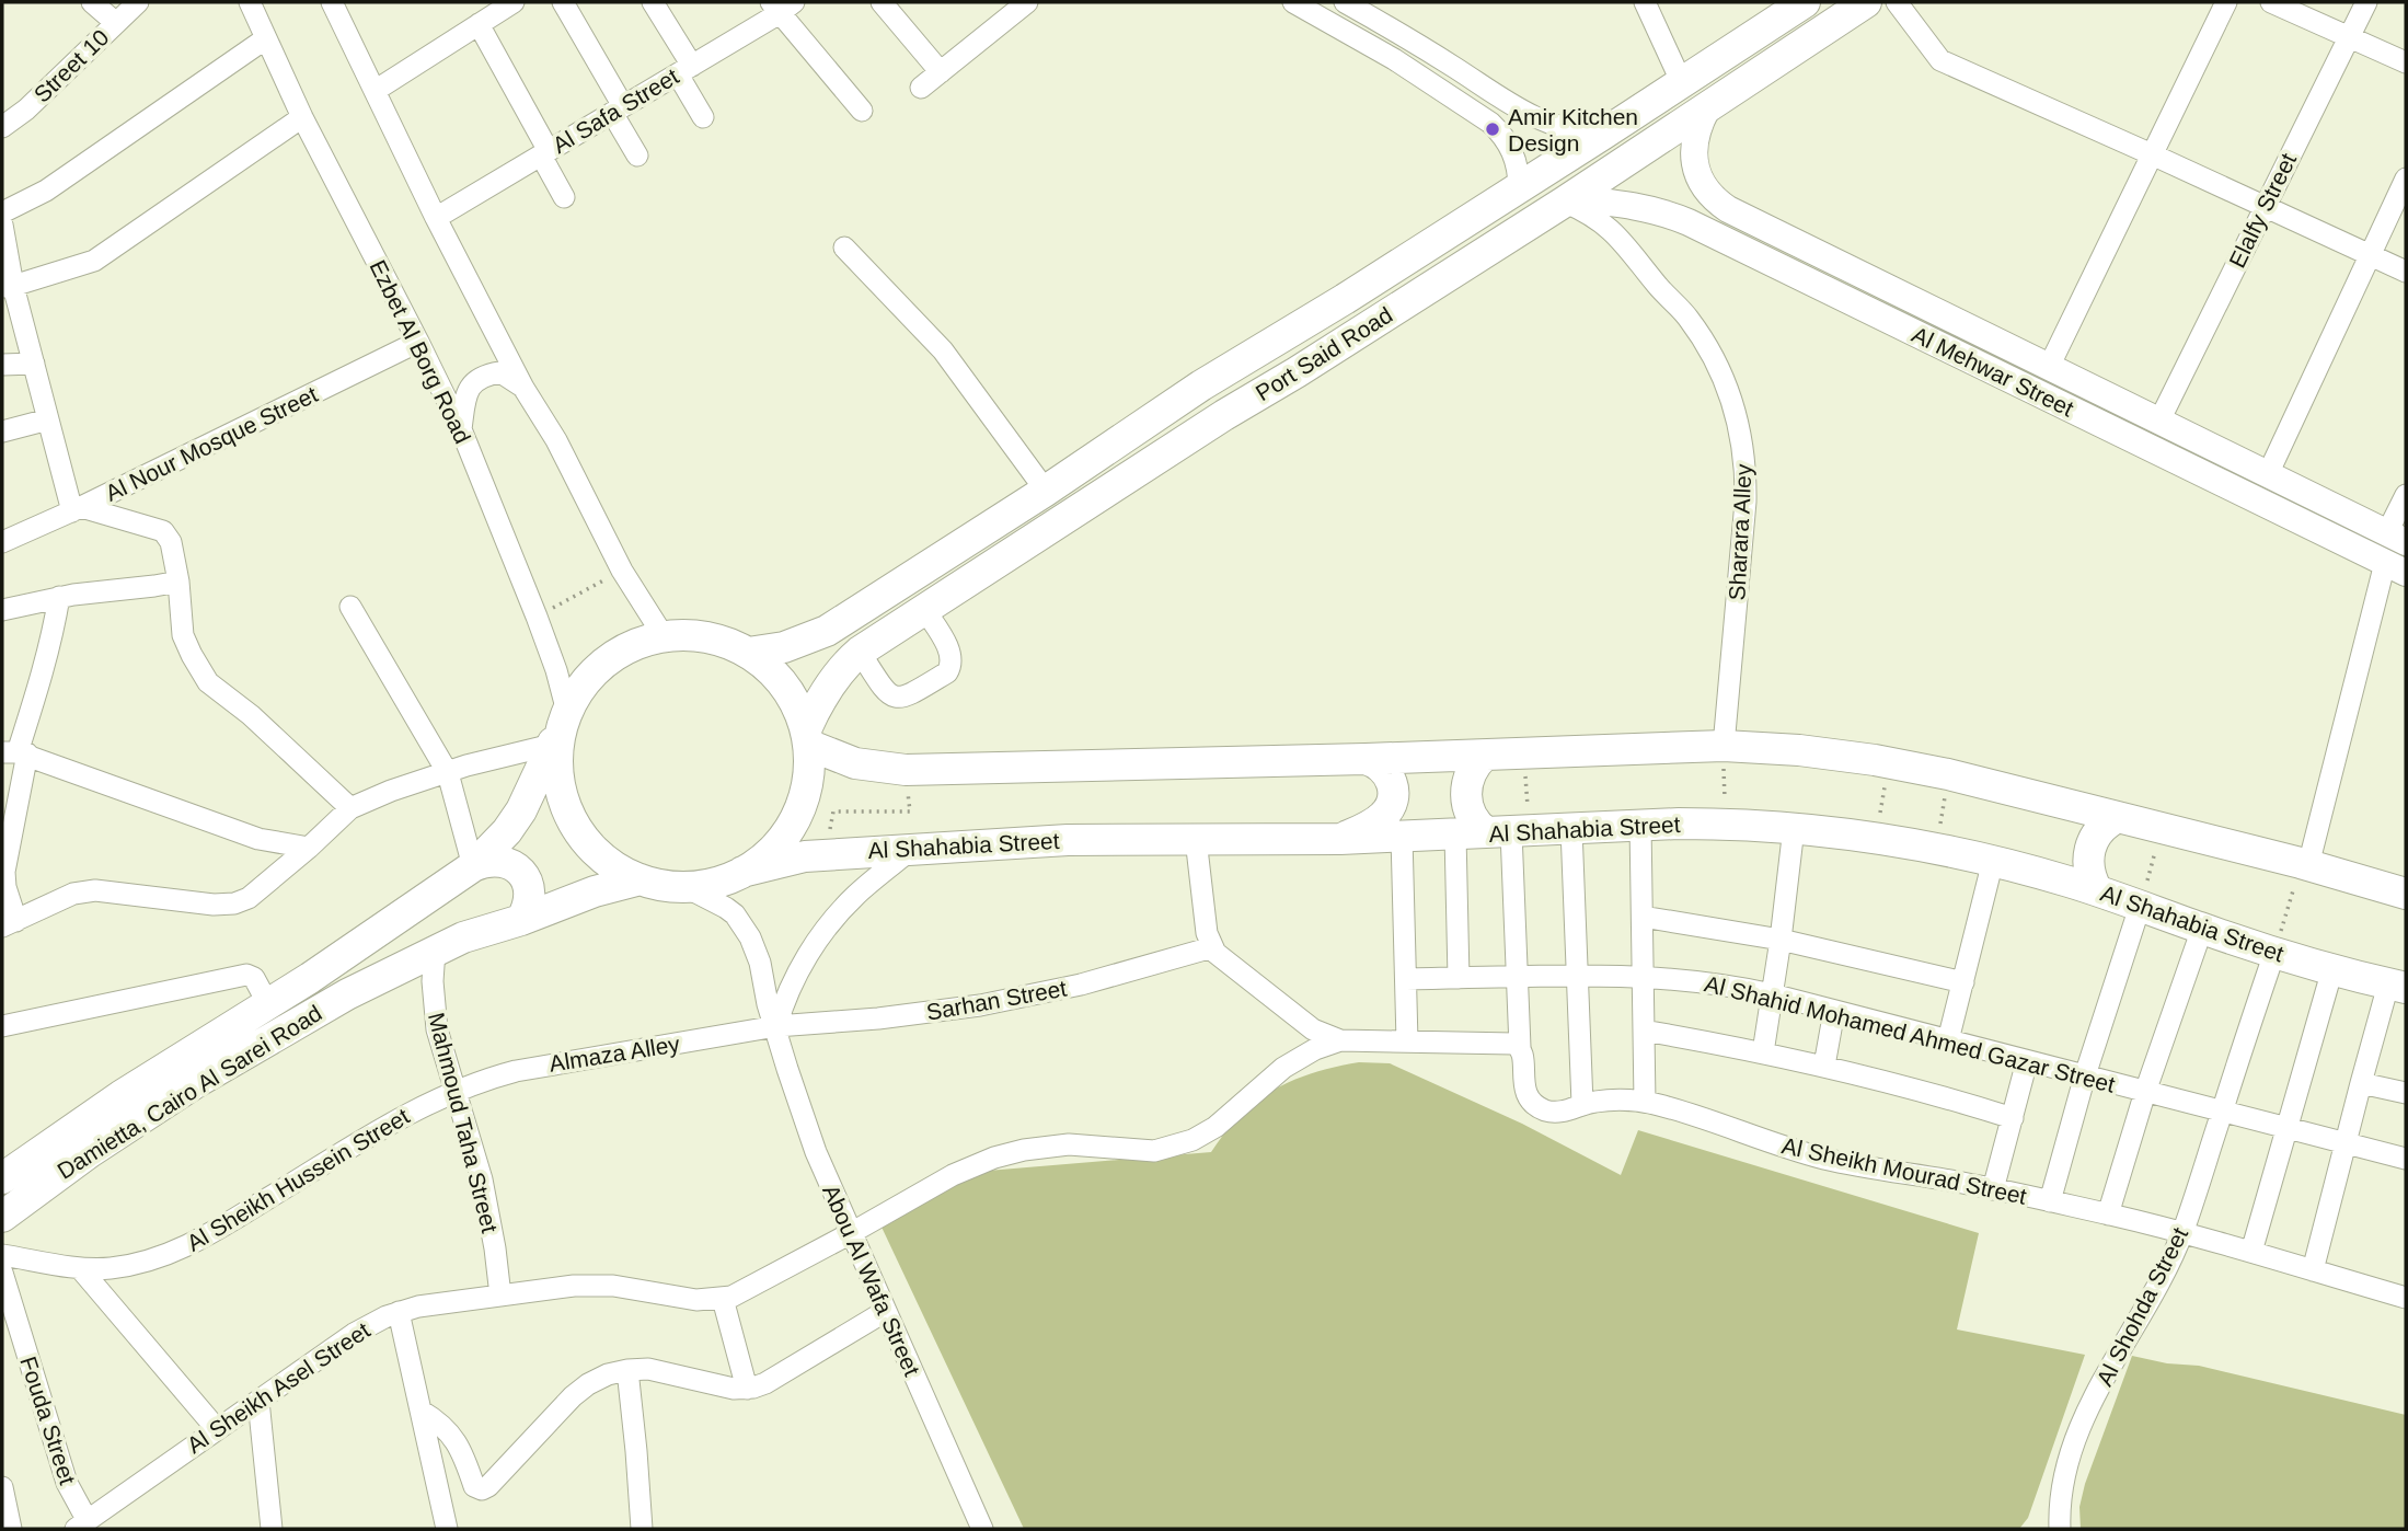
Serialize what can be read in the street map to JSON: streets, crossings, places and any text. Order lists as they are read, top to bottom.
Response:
{
  "streets": {
    "highway": ["Port Said Road", "Al Shahabia Street", "Damietta, Cairo Al Sarei Road"],
    "main road": ["Al Mehwar Street"],
    "street": [
      "Street 10",
      "Al Safa Street",
      "Elalfy Street",
      "Ezbet Al Borg Road",
      "Al Nour Mosque Street",
      "Sharara Alley",
      "Sarhan Street",
      "Al Shahid Mohamed Ahmed Gazar Street",
      "Almaza Alley",
      "Mahmoud Taha Street",
      "Al Sheikh Mourad Street",
      "Al Sheikh Hussein Street",
      "Abou Al Wafa Street",
      "Al Shohda Street",
      "Al Sheikh Asel Street",
      "Fouda Street"
    ]
  },
  "crossings": [
    ["Elalfy Street", "Al Mehwar Street"],
    ["Ezbet Al Borg Road", "Port Said Road"],
    ["Ezbet Al Borg Road", "Al Nour Mosque Street"],
    ["Ezbet Al Borg Road", "Al Shahabia Street"],
    ["Ezbet Al Borg Road", "Damietta, Cairo Al Sarei Road"],
    ["Ezbet Al Borg Road", "Abou Al Wafa Street"],
    ["Port Said Road", "Al Mehwar Street"],
    ["Port Said Road", "Sharara Alley"],
    ["Port Said Road", "Al Shahabia Street"],
    ["Port Said Road", "Damietta, Cairo Al Sarei Road"],
    ["Port Said Road", "Abou Al Wafa Street"],
    ["Al Mehwar Street", "Sharara Alley"],
    ["Al Shahabia Street", "Damietta, Cairo Al Sarei Road"],
    ["Al Shahabia Street", "Al Sheikh Mourad Street"],
    ["Al Shahabia Street", "Abou Al Wafa Street"],
    ["Al Shahabia Street", "Al Shohda Street"],
    ["Sarhan Street", "Almaza Alley"],
    ["Sarhan Street", "Abou Al Wafa Street"],
    ["Al Shahid Mohamed Ahmed Gazar Street", "Al Sheikh Mourad Street"],
    ["Al Shahid Mohamed Ahmed Gazar Street", "Al Shohda Street"],
    ["Almaza Alley", "Mahmoud Taha Street"],
    ["Almaza Alley", "Al Sheikh Hussein Street"],
    ["Almaza Alley", "Abou Al Wafa Street"],
    ["Damietta, Cairo Al Sarei Road", "Mahmoud Taha Street"],
    ["Damietta, Cairo Al Sarei Road", "Abou Al Wafa Street"],
    ["Mahmoud Taha Street", "Al Sheikh Hussein Street"],
    ["Mahmoud Taha Street", "Al Sheikh Asel Street"],
    ["Al Sheikh Mourad Street", "Al Shohda Street"],
    ["Abou Al Wafa Street", "Al Sheikh Asel Street"],
    ["Al Sheikh Asel Street", "Fouda Street"]
  ],
  "places": ["Amir Kitchen Design"]
}
